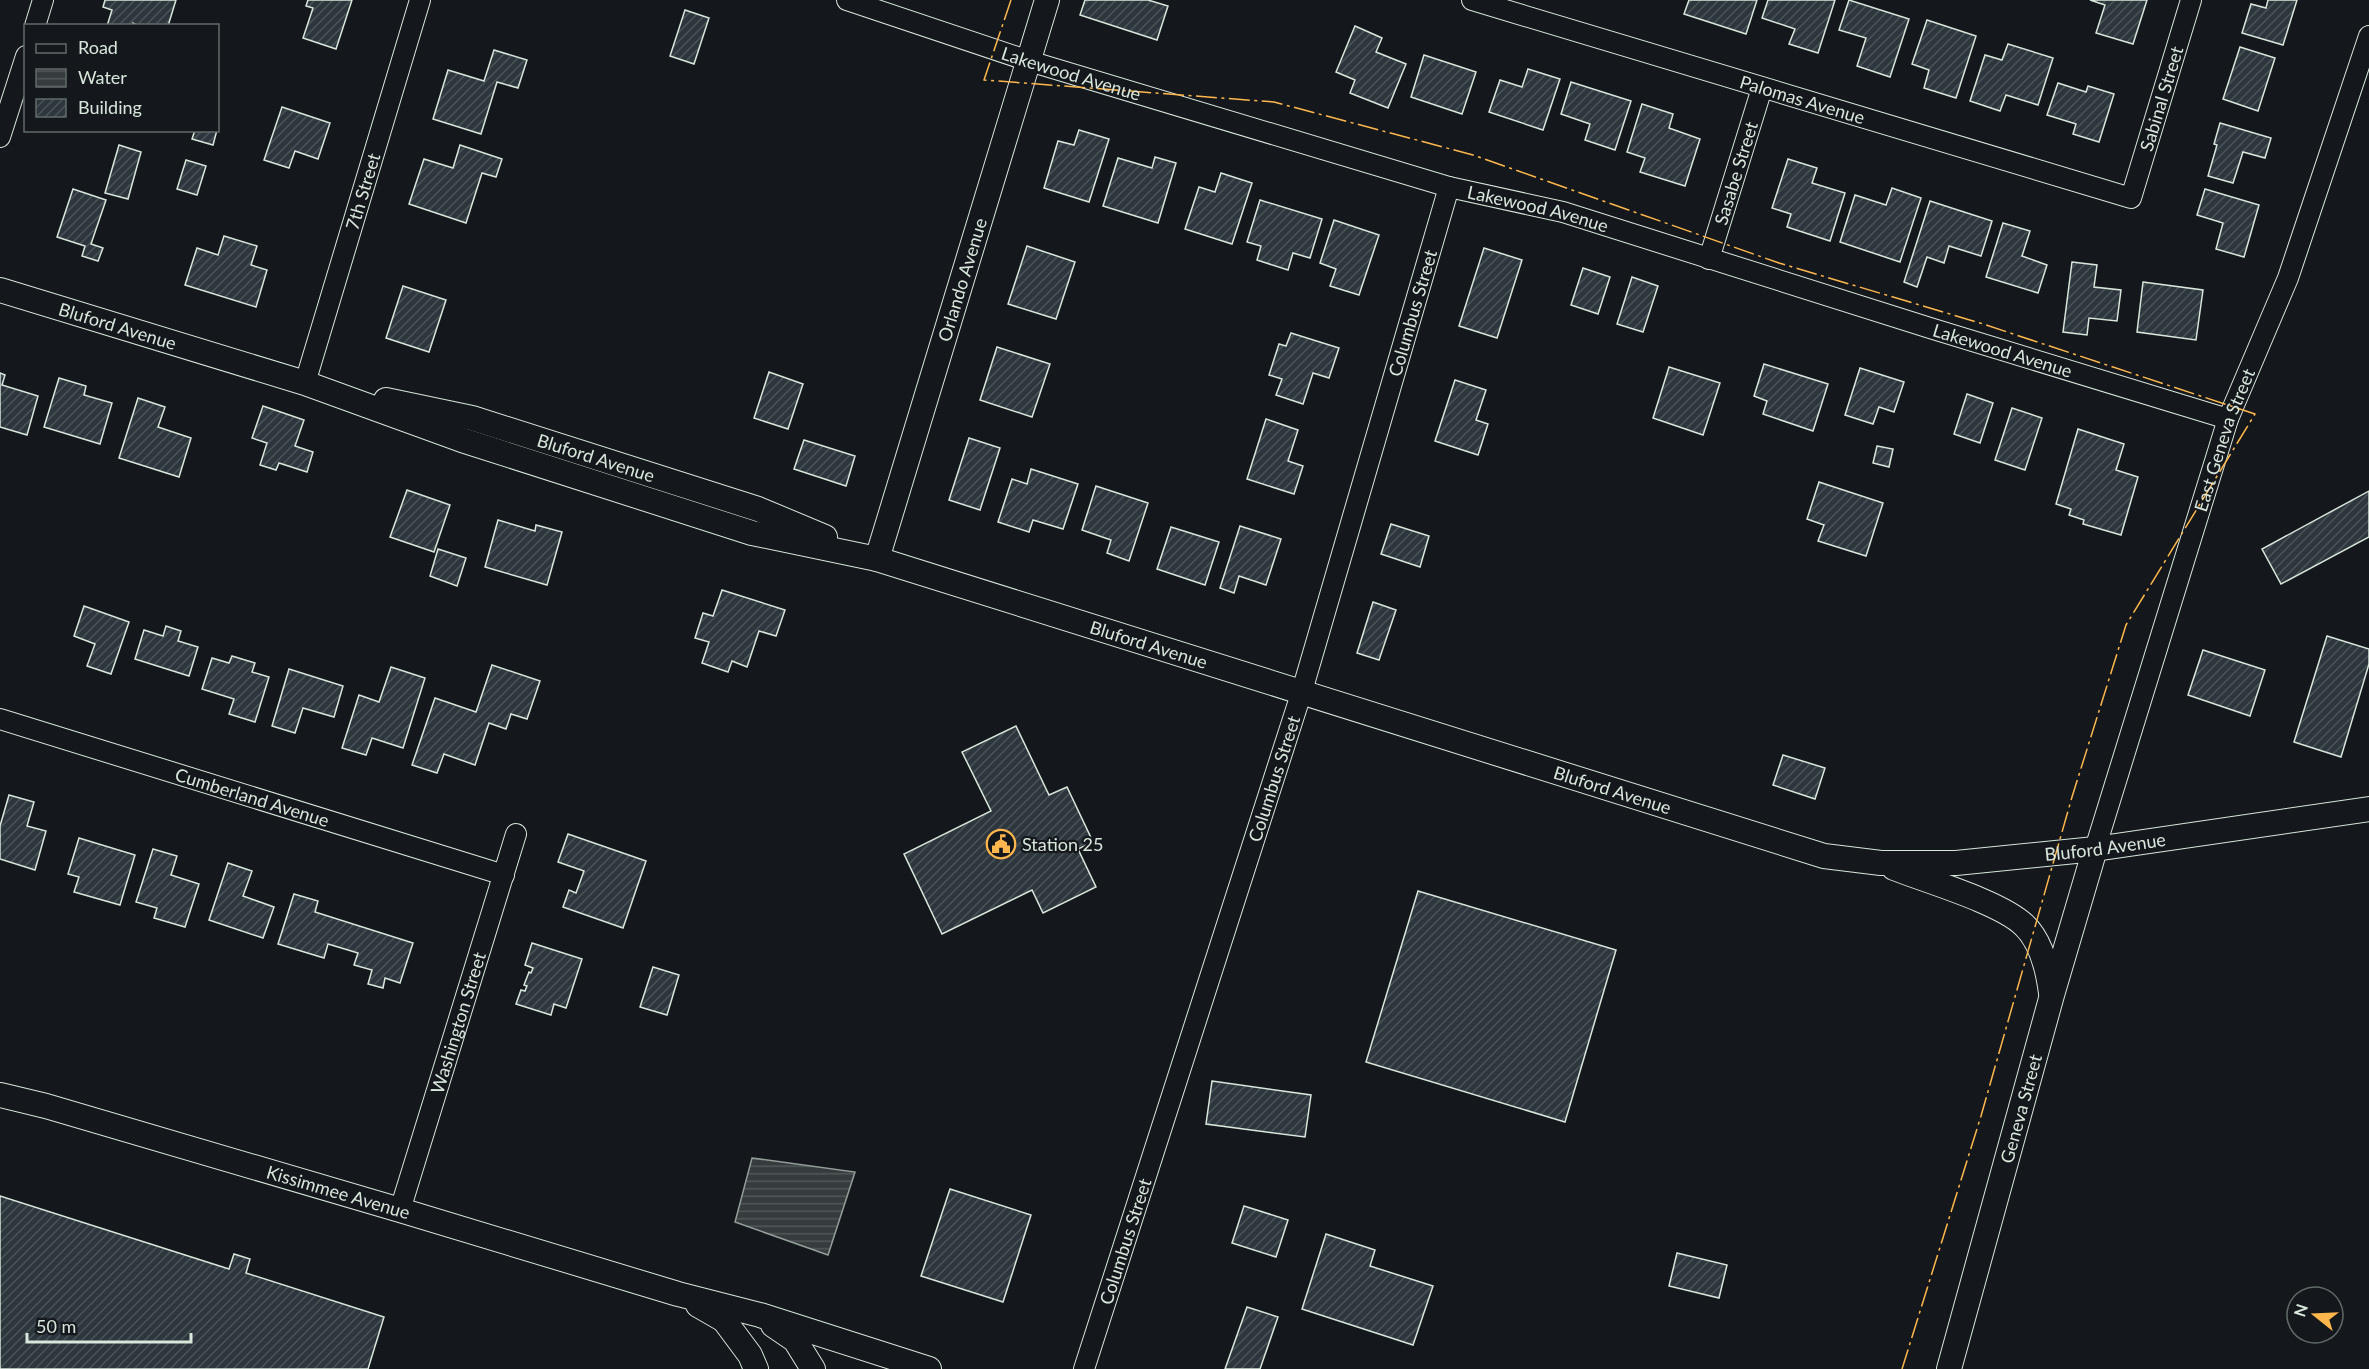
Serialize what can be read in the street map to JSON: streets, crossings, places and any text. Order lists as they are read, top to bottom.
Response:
{
  "streets": {
    "street": [
      "Lakewood Avenue",
      "Sabinal Street",
      "Palomas Avenue",
      "Sasabe Street",
      "7th Street",
      "Orlando Avenue",
      "Columbus Street",
      "Bluford Avenue",
      "East Geneva Street",
      "Cumberland Avenue",
      "Washington Street",
      "Geneva Street",
      "Kissimmee Avenue"
    ]
  },
  "crossings": [
    ["Lakewood Avenue", "Sasabe Street"],
    ["Lakewood Avenue", "Orlando Avenue"],
    ["Lakewood Avenue", "Columbus Street"],
    ["Lakewood Avenue", "East Geneva Street"],
    ["Sabinal Street", "Palomas Avenue"],
    ["Palomas Avenue", "Sasabe Street"],
    ["7th Street", "Bluford Avenue"],
    ["Orlando Avenue", "Bluford Avenue"],
    ["Columbus Street", "Bluford Avenue"],
    ["Bluford Avenue", "East Geneva Street"],
    ["Bluford Avenue", "Geneva Street"],
    ["East Geneva Street", "Geneva Street"],
    ["Cumberland Avenue", "Washington Street"],
    ["Washington Street", "Kissimmee Avenue"]
  ],
  "places": {
    "public building": ["Station 25"]
  },
  "legend": ["Road", "Water", "Building"],
  "scale_bar": "50 m",
  "north": "left"
}
